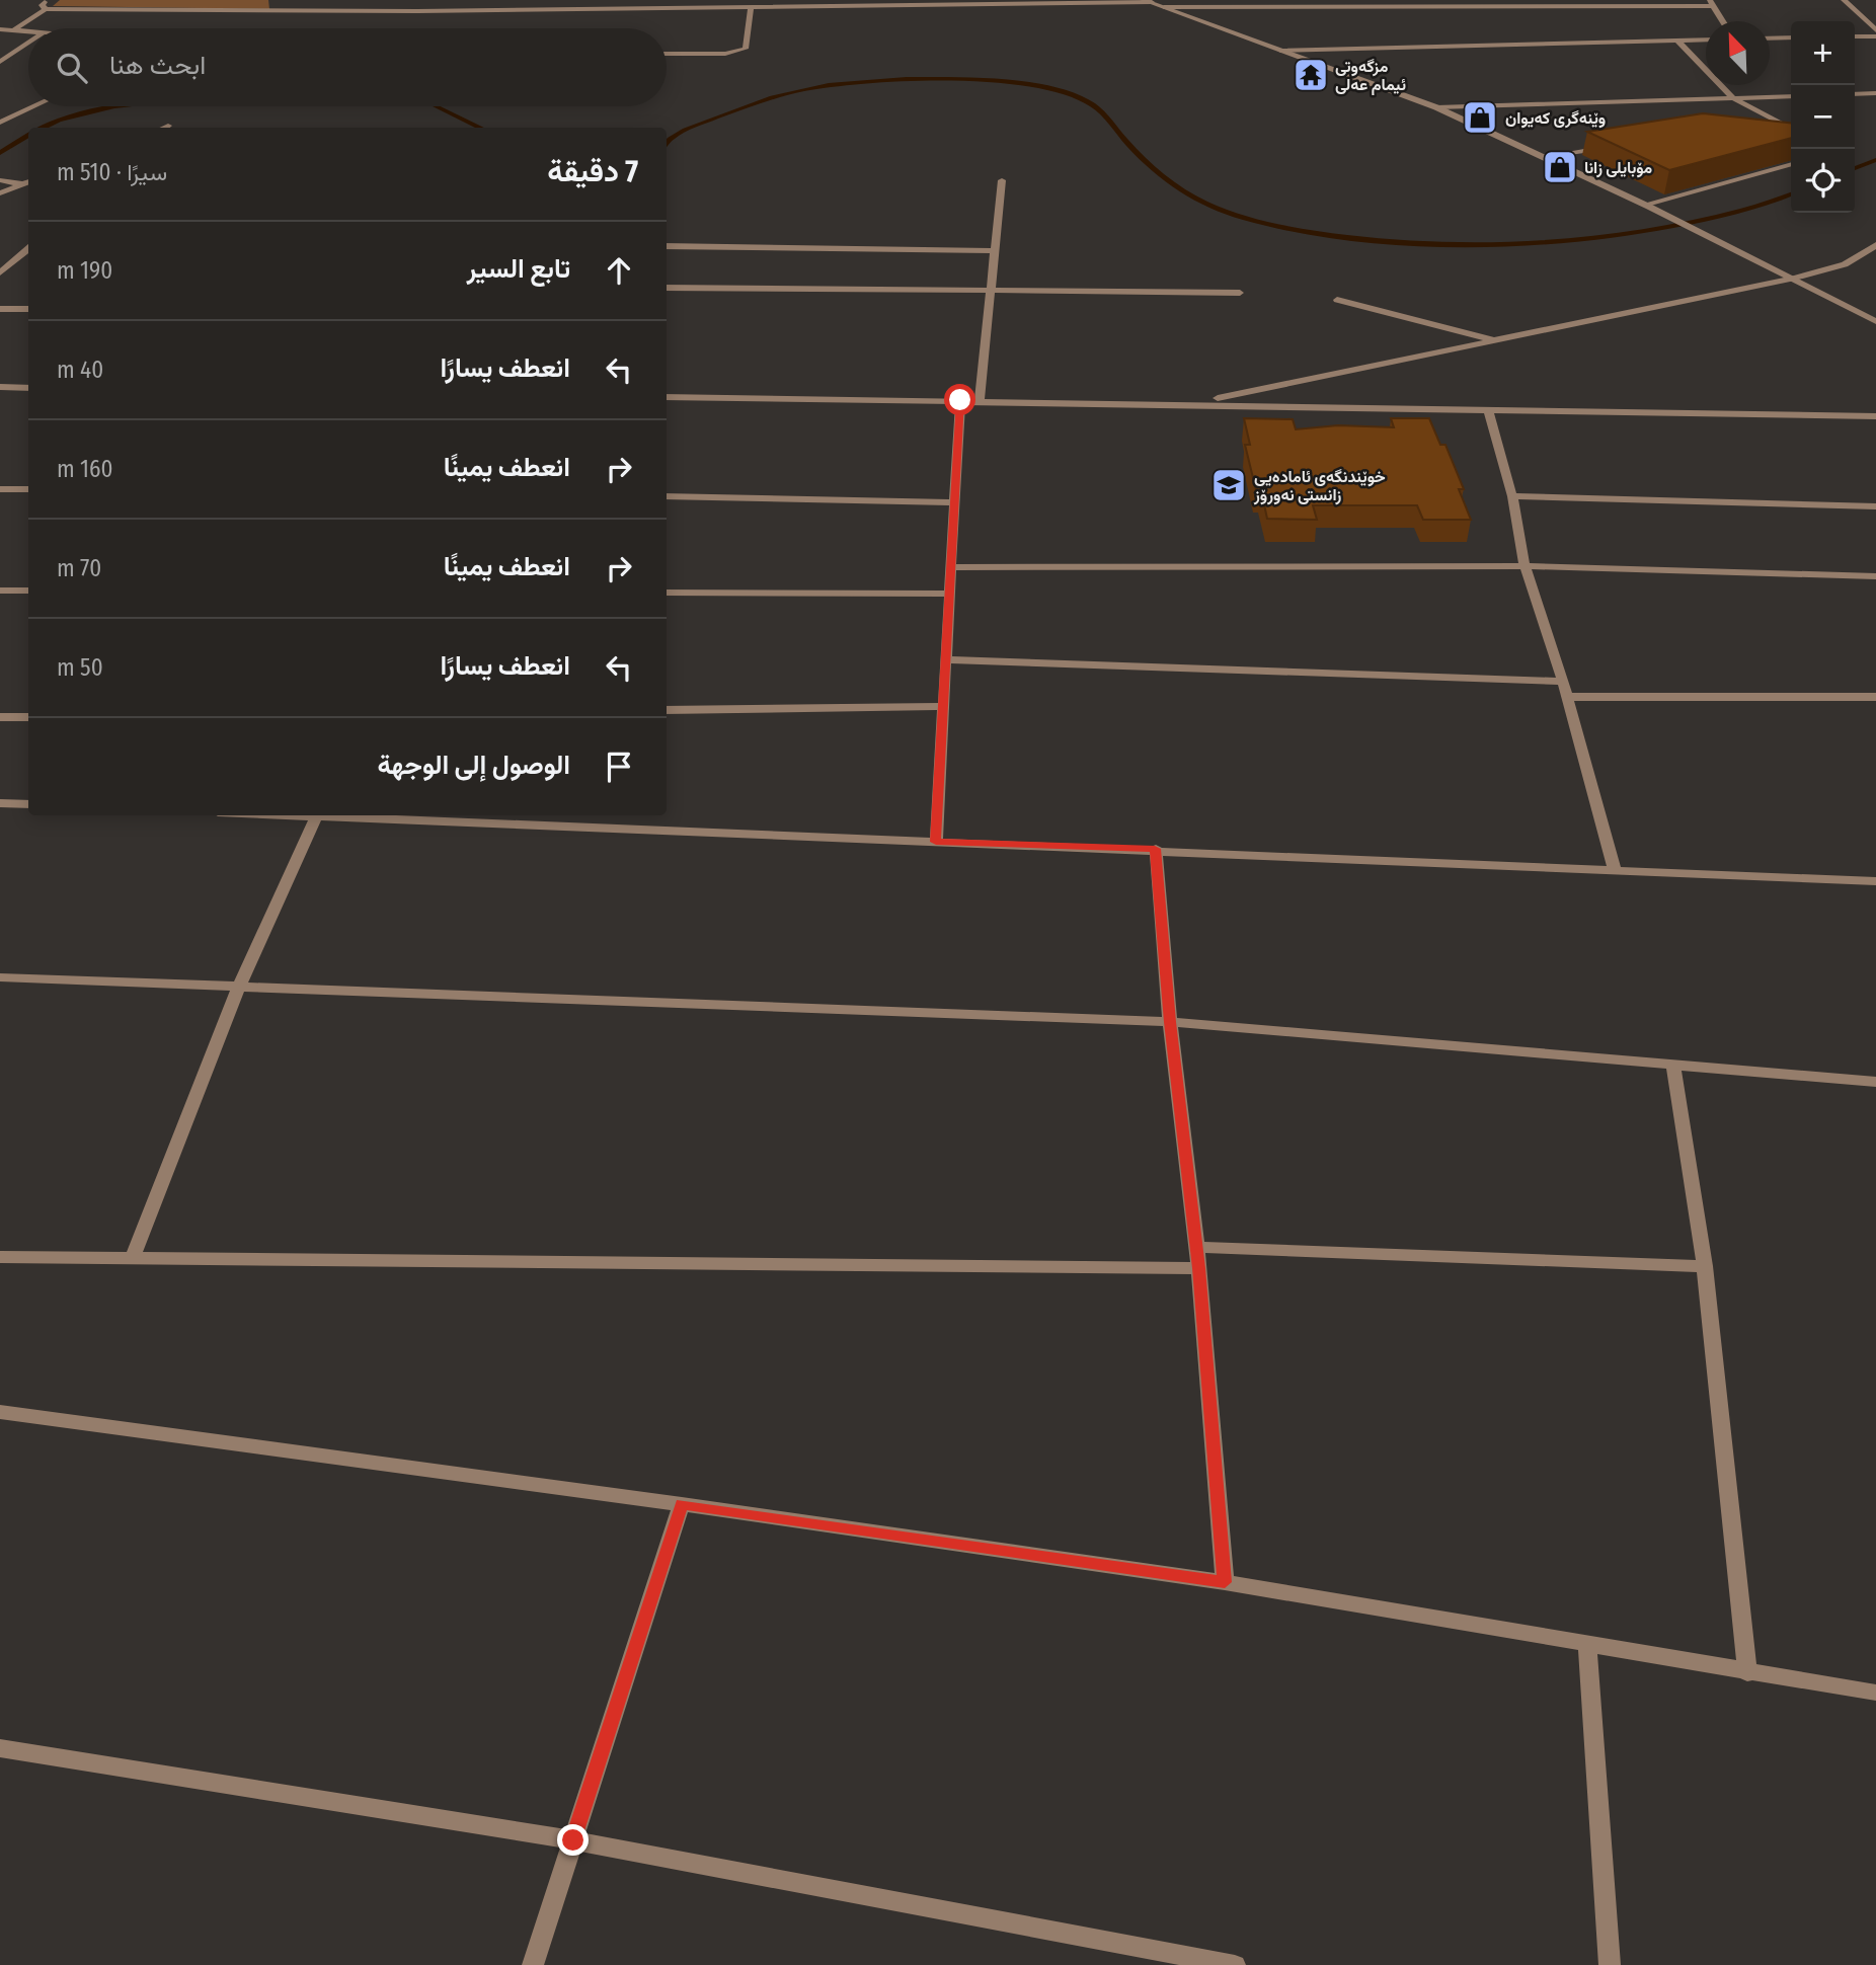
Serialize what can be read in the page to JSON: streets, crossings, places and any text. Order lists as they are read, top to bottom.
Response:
{
  "places": {
    "temple": ["مزگەوتی ئیمام عەلی"],
    "shop": ["وێنەگری کەیوان", "مۆبایلی زانا"],
    "school or university": ["خوێندنگەی ئامادەیی زانستی نەورۆز"]
  },
  "north": "top left",
  "page": {
    "map_buttons": ["+", "−"],
    "search": "ابحث هنا",
    "heading": ["7 دقيقة", "سيرًا · 510 m"],
    "list": [
      ["تابع السير", "190 m"],
      ["انعطف يسارًا", "40 m"],
      ["انعطف يمينًا", "160 m"],
      ["انعطف يمينًا", "70 m"],
      ["انعطف يسارًا", "50 m"],
      "الوصول إلى الوجهة"
    ]
  }
}
